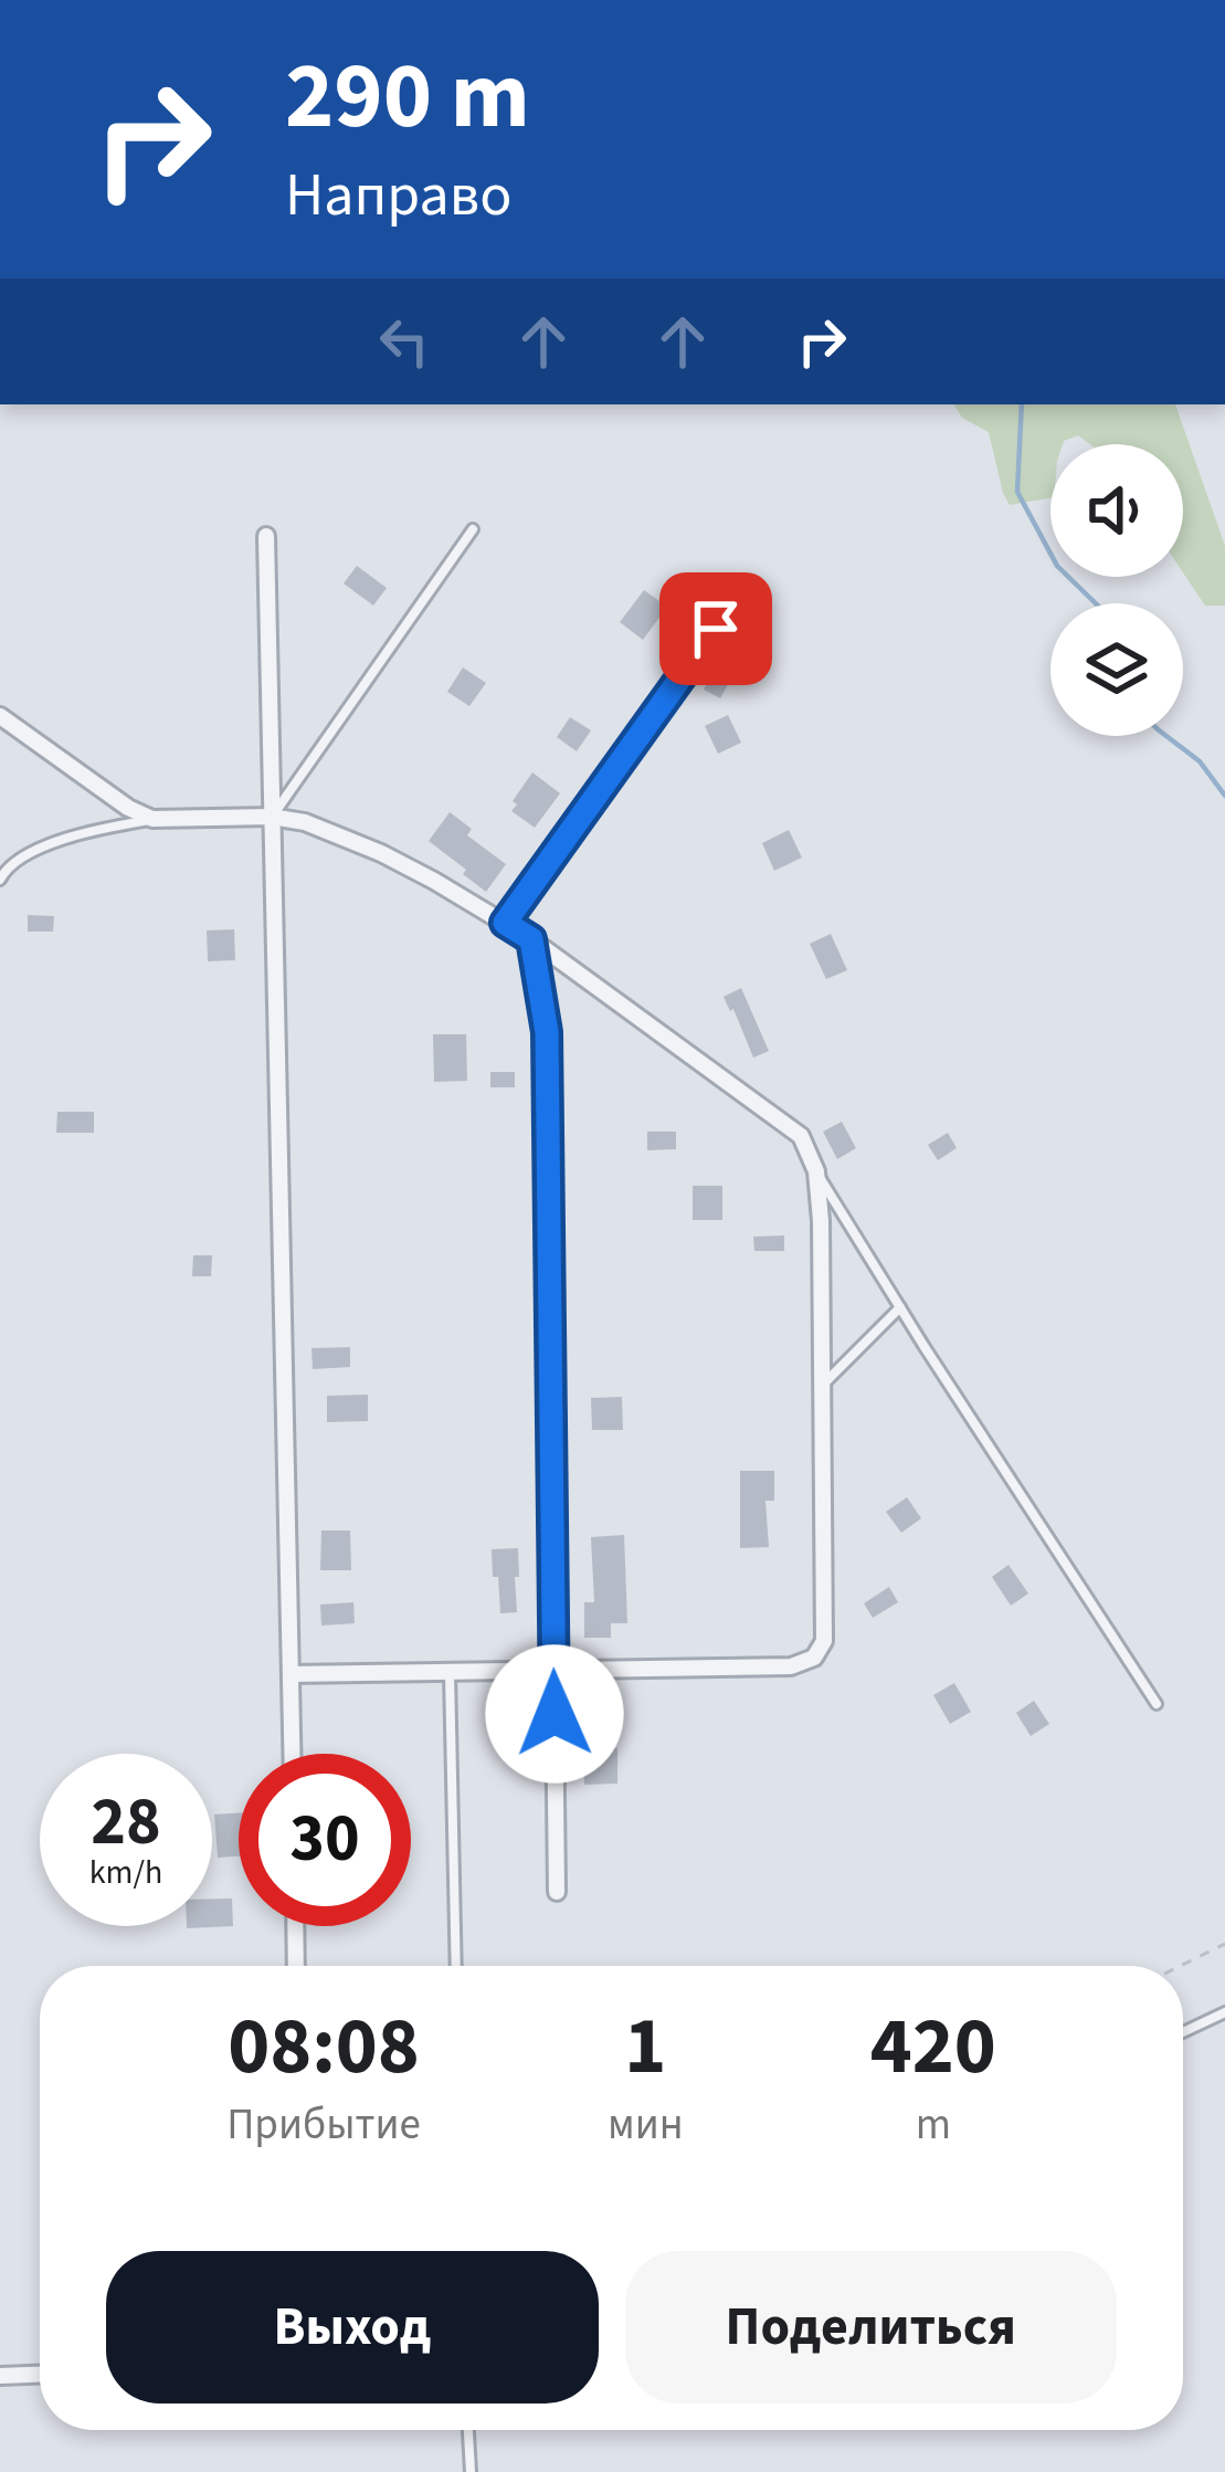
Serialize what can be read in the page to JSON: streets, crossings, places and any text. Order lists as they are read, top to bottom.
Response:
{
  "page": {
    "turn": ["290 m", "Направо"],
    "speed": "28 km/h",
    "limit": "30",
    "eta": [
      "08:08",
      "Прибытие",
      "1",
      "мин",
      "420",
      "m"
    ],
    "buttons": ["Выход", "Поделиться"]
  }
}
